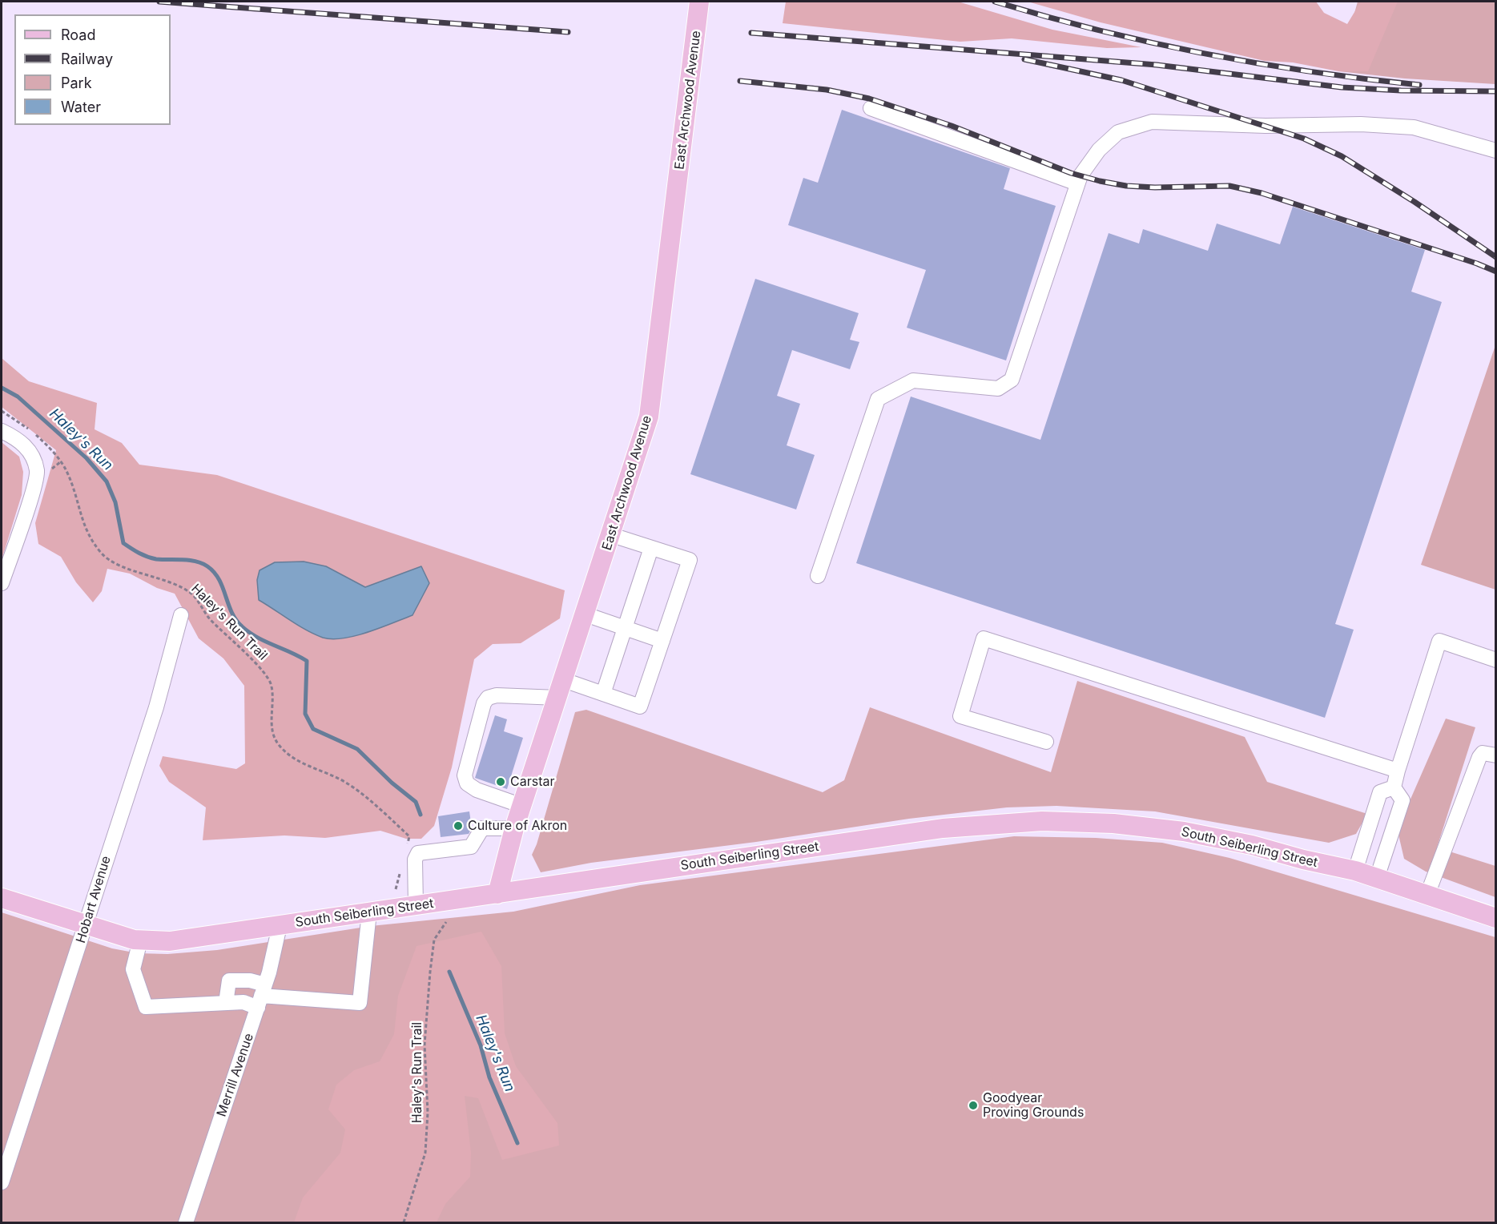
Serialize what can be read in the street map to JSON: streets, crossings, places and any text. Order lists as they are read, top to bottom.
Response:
{
  "streets": {
    "main road": ["East Archwood Avenue", "South Seiberling Street"],
    "street": ["Hobart Avenue", "Merrill Avenue"],
    "path": ["Haley's Run Trail"]
  },
  "crossings": [
    ["East Archwood Avenue", "South Seiberling Street"],
    ["South Seiberling Street", "Hobart Avenue"],
    ["South Seiberling Street", "Merrill Avenue"]
  ],
  "water": ["Haley's Run"],
  "places": ["Carstar", "Culture of Akron", "Goodyear Proving Grounds"],
  "legend": [
    "Road",
    "Railway",
    "Park",
    "Water"
  ]
}
